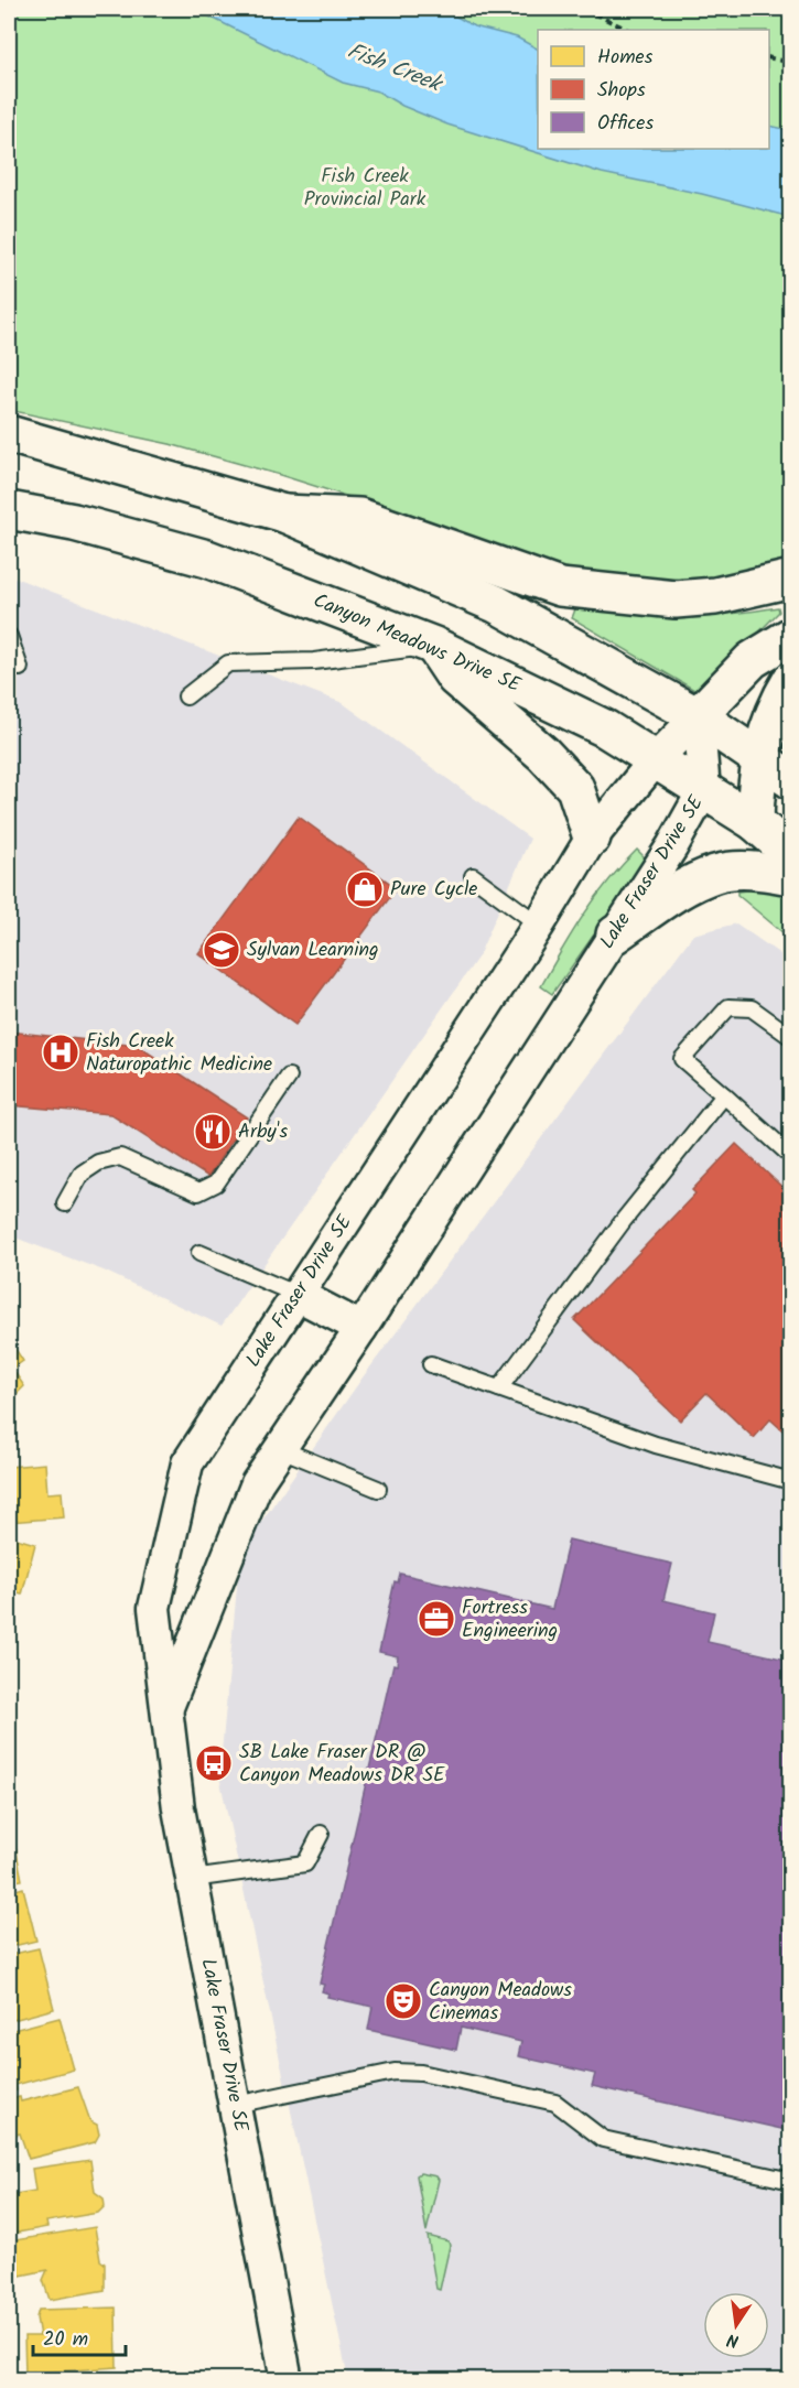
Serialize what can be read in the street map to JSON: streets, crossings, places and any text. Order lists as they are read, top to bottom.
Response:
{
  "streets": {
    "main road": ["Canyon Meadows Drive SE"],
    "street": ["Lake Fraser Drive SE"]
  },
  "crossings": [
    ["Canyon Meadows Drive SE", "Lake Fraser Drive SE"]
  ],
  "water": ["Fish Creek"],
  "parks": ["Fish Creek Provincial Park"],
  "places": {
    "shop": ["Pure Cycle"],
    "school or university": ["Sylvan Learning"],
    "hospital": ["Fish Creek Naturopathic Medicine"],
    "restaurant": ["Arby's"],
    "office": ["Fortress Engineering"],
    "bus stop": ["SB Lake Fraser DR @ Canyon Meadows DR SE"],
    "theatre": ["Canyon Meadows Cinemas"]
  },
  "legend": ["Homes", "Shops", "Offices"],
  "scale_bar": "20 m",
  "north": "bottom"
}
